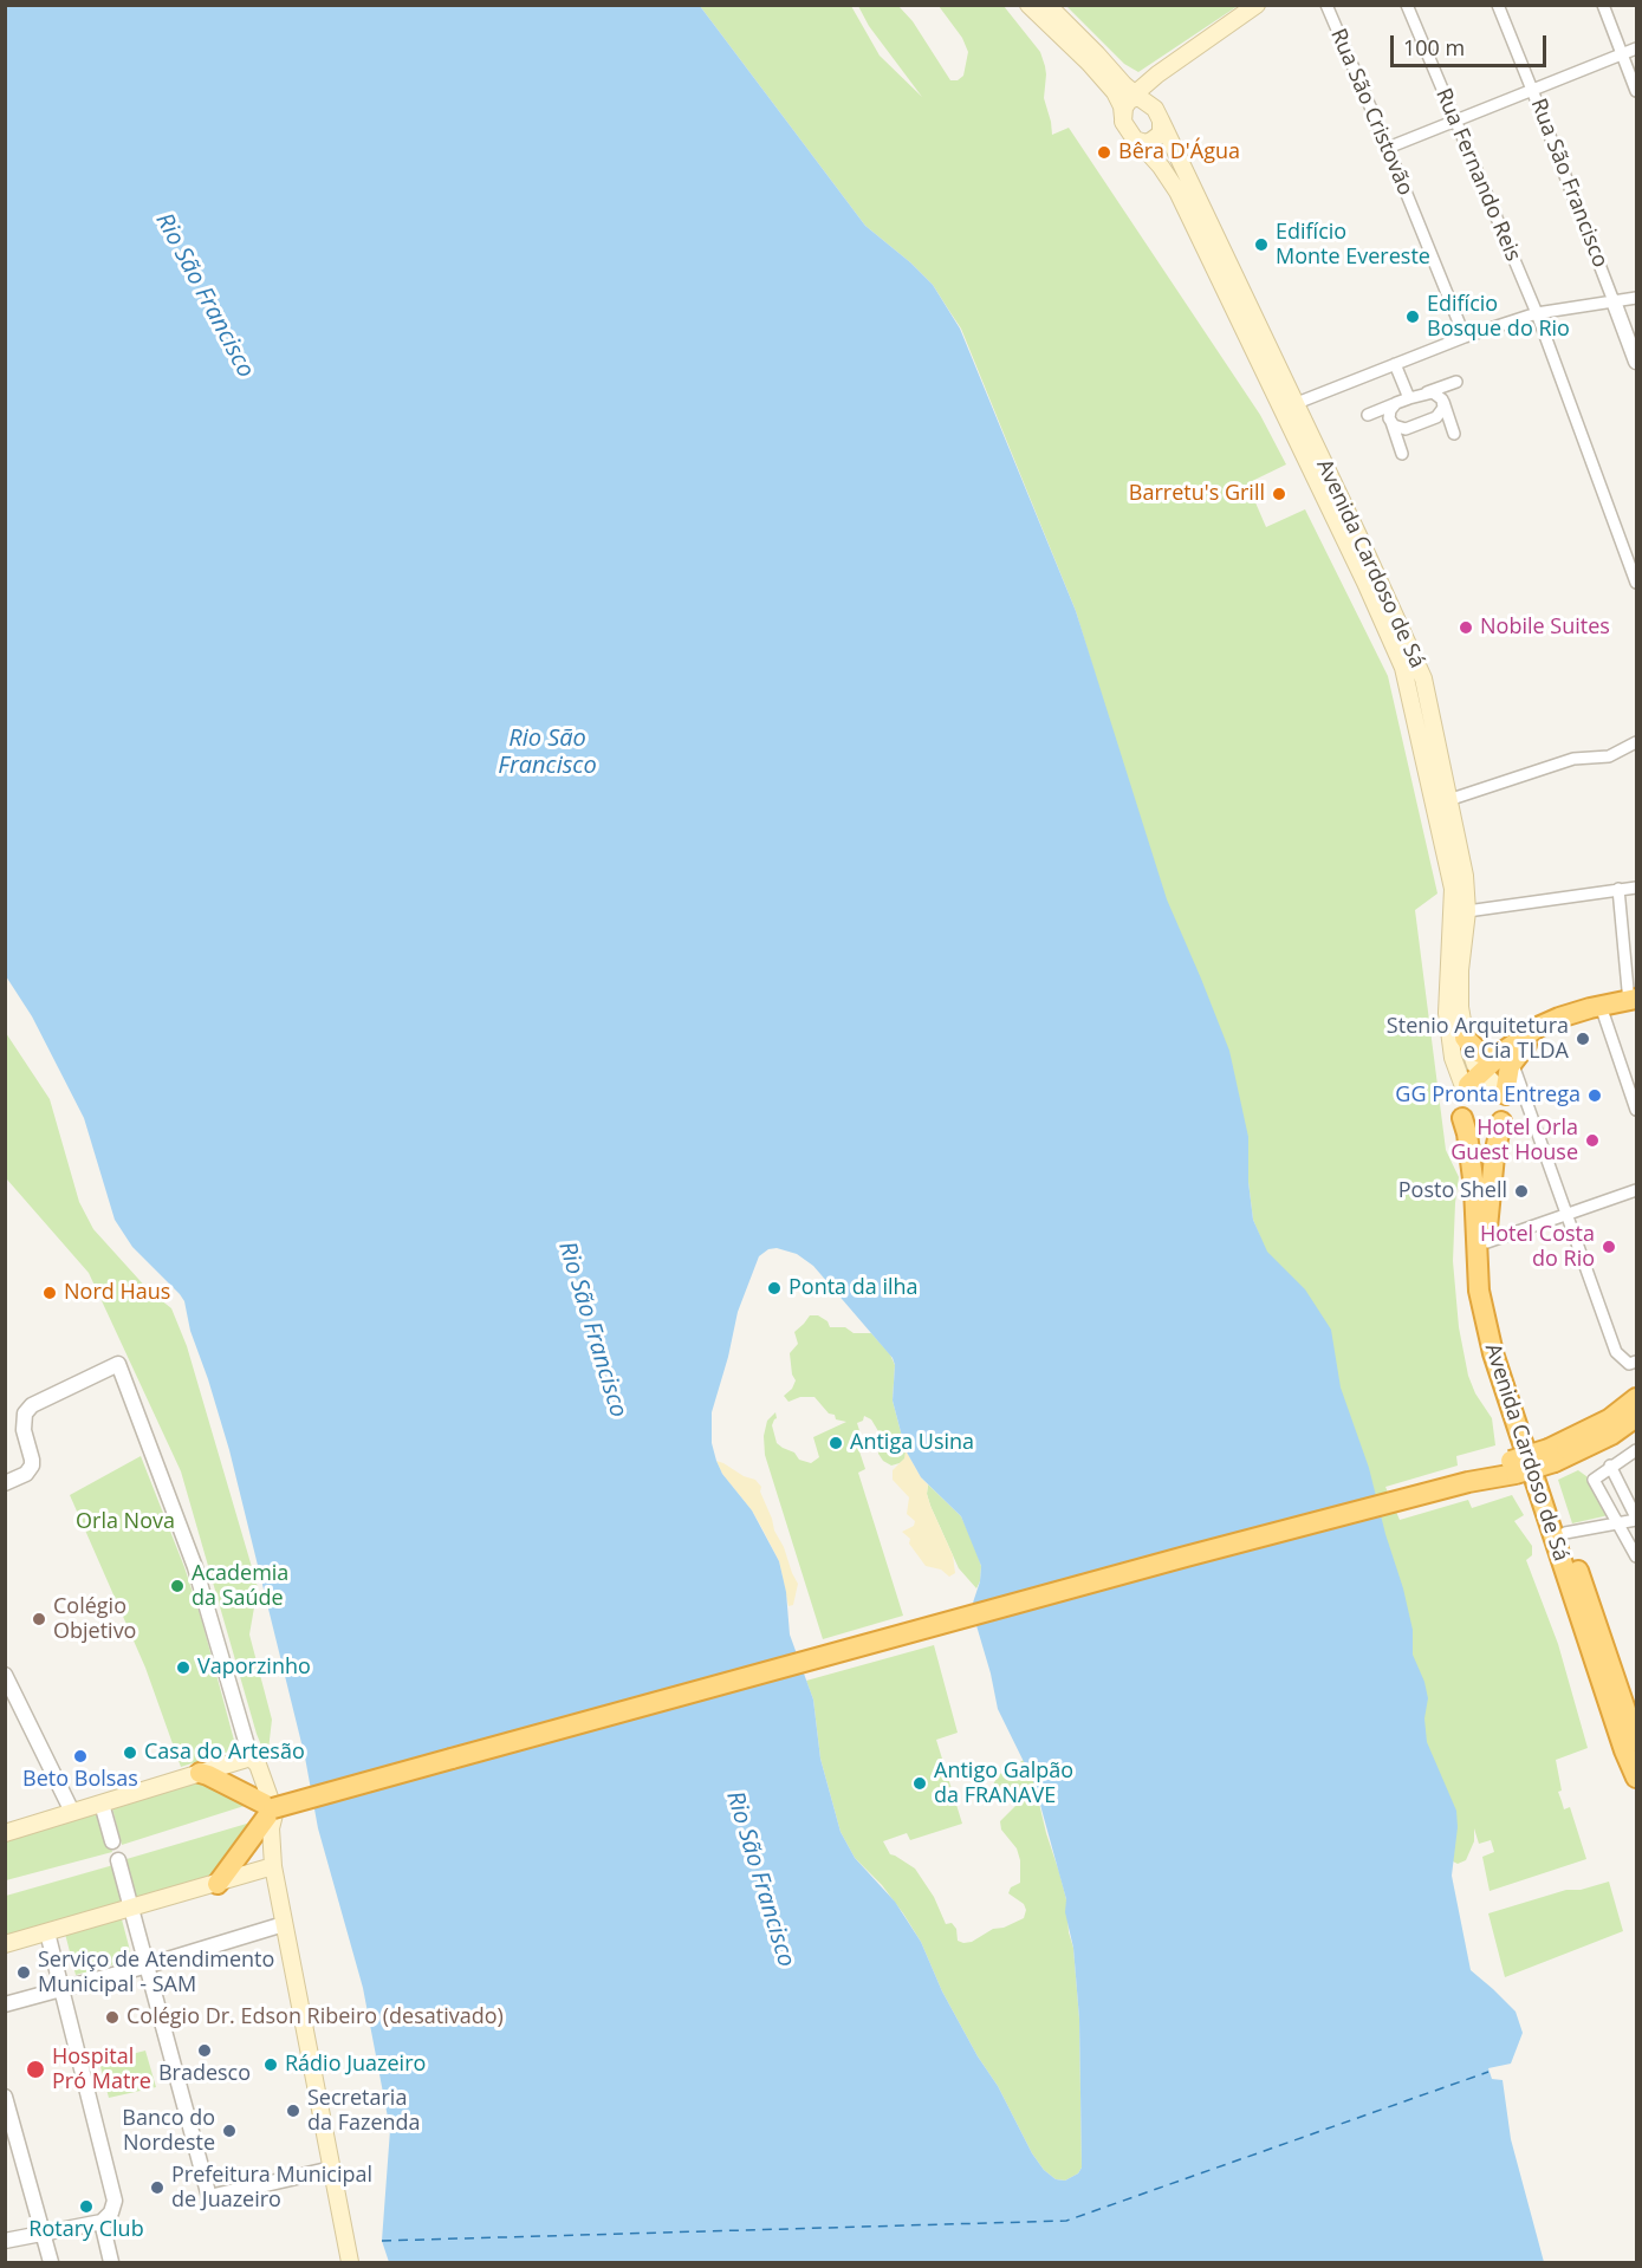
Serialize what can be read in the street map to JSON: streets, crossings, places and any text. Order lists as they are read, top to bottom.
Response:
{
  "streets": {
    "highway": ["Avenida Cardoso de Sá"],
    "street": ["Rua São Cristovão", "Rua Fernando Reis", "Rua São Francisco"]
  },
  "water": ["Rio São Francisco"],
  "parks": ["Orla Nova"],
  "places": [
    "Bêra D'Água",
    "Edifício Monte Evereste",
    "Edifício Bosque do Rio",
    "Barretu's Grill",
    "Nobile Suites",
    "Stenio Arquitetura e Cia TLDA",
    "GG Pronta Entrega",
    "Hotel Orla Guest House",
    "Posto Shell",
    "Hotel Costa do Rio",
    "Ponta da ilha",
    "Nord Haus",
    "Antiga Usina",
    "Academia da Saúde",
    "Colégio Objetivo",
    "Vaporzinho",
    "Casa do Artesão",
    "Beto Bolsas",
    "Antigo Galpão da FRANAVE",
    "Serviço de Atendimento Municipal - SAM",
    "Colégio Dr. Edson Ribeiro (desativado)",
    "Bradesco",
    "Rádio Juazeiro",
    "Hospital Pró Matre",
    "Secretaria da Fazenda",
    "Banco do Nordeste",
    "Prefeitura Municipal de Juazeiro",
    "Rotary Club"
  ],
  "scale_bar": "100 m"
}
